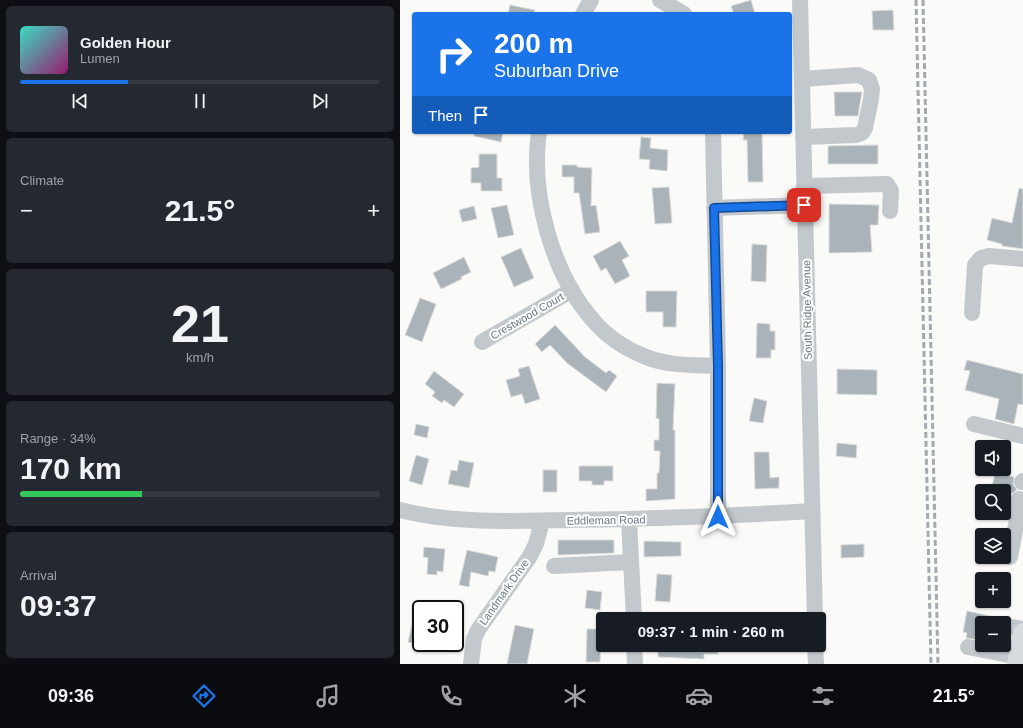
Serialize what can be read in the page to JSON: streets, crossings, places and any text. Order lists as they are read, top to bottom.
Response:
{
  "streets": {
    "street": [
      "South Ridge Avenue",
      "Crestwood Court",
      "Eddleman Road",
      "Landmark Drive"
    ]
  },
  "crossings": [
    ["South Ridge Avenue", "Eddleman Road"],
    ["Eddleman Road", "Landmark Drive"]
  ],
  "page": {
    "turn": ["200 m", "Suburban Drive"],
    "song": ["Golden Hour", "Lumen"],
    "then": "Then",
    "tile": [
      "Climate",
      ["21", "km/h"],
      ["Range · 34%", "170 km"],
      ["Arrival", "09:37"]
    ],
    "heat": ["−", "21.5°", "+"],
    "map_buttons": ["+", "−"],
    "limit": "30",
    "trip": "09:37 · 1 min · 260 m",
    "tabs": ["09:36", "21.5°"]
  }
}
